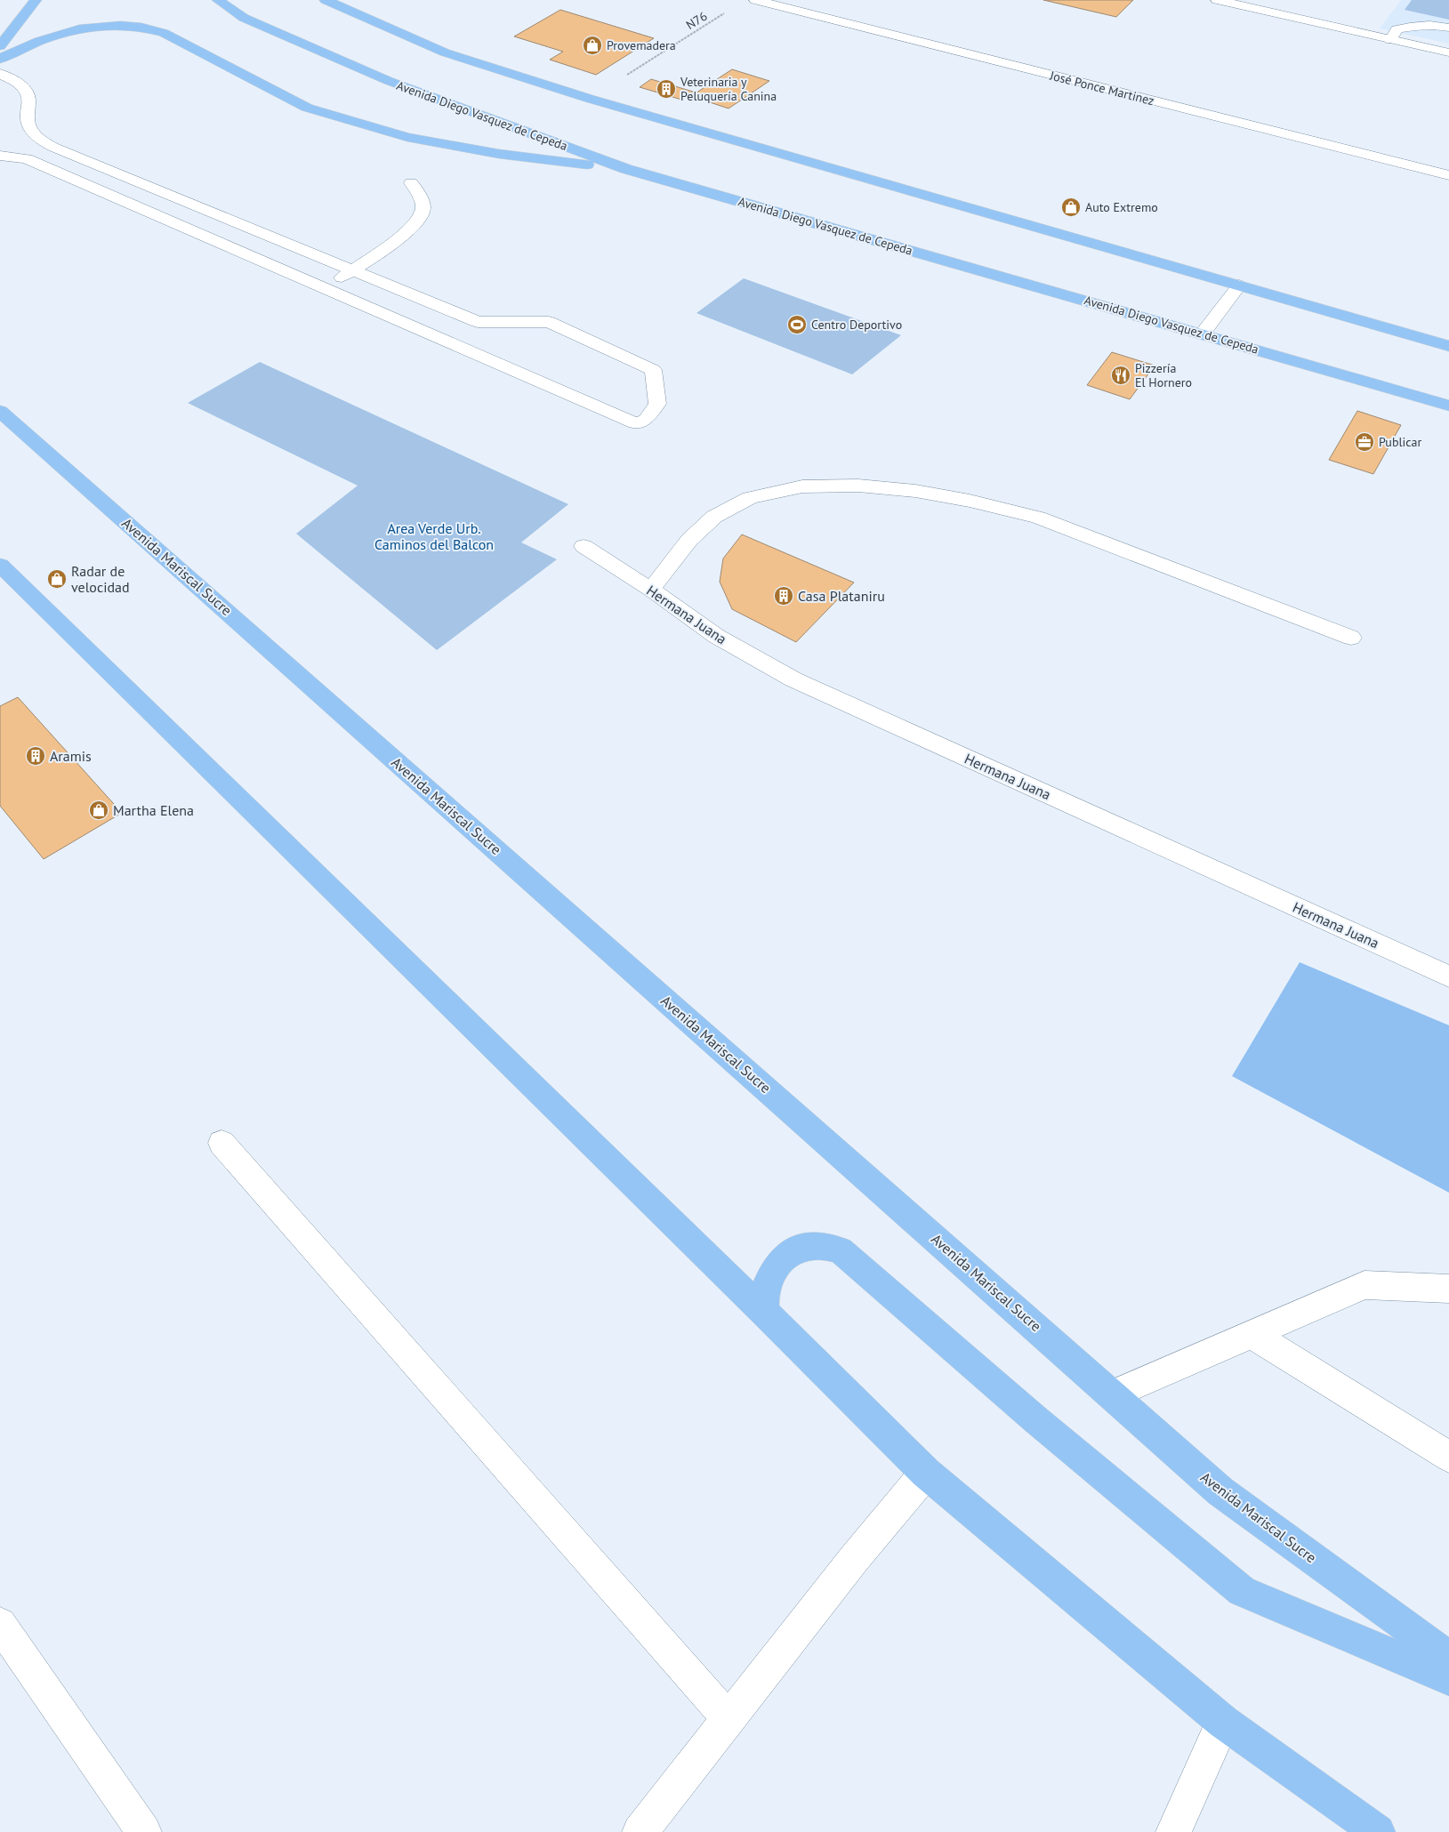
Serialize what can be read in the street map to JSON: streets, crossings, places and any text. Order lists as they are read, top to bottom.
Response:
{
  "streets": {
    "main road": ["Avenida Diego Vasquez de Cepeda", "Avenida Mariscal Sucre"],
    "street": ["José Ponce Martinez", "Hermana Juana"],
    "path": ["N76"]
  },
  "parks": ["Area Verde Urb. Caminos del Balcon"],
  "places": {
    "shop": [
      "Provemadera",
      "Auto Extremo",
      "Radar de velocidad",
      "Martha Elena"
    ],
    "building": ["Veterinaria y Peluquería Canina", "Casa Plataniru", "Aramis"],
    "sports": ["Centro Deportivo"],
    "restaurant": ["Pizzería El Hornero"],
    "office": ["Publicar"]
  }
}
